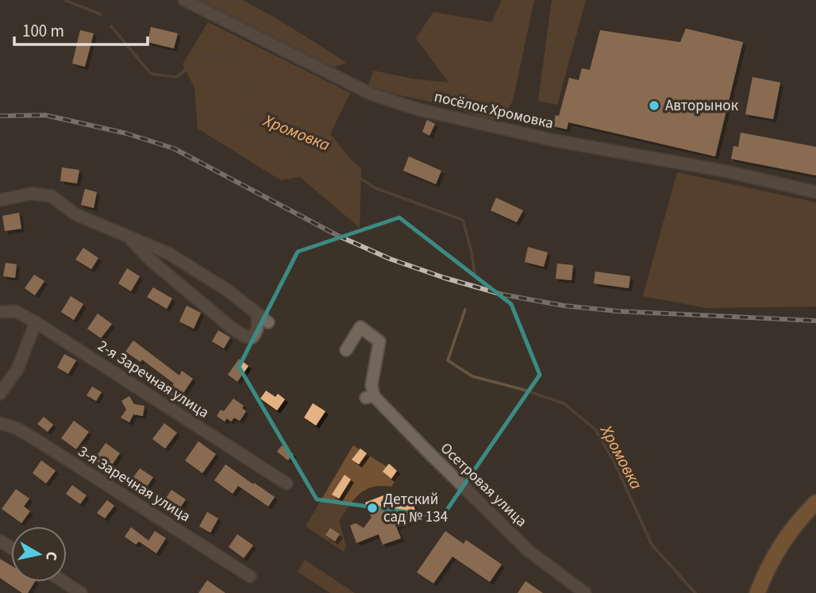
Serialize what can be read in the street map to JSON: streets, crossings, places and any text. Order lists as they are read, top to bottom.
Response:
{
  "streets": {
    "street": [
      "посёлок Хромовка",
      "2-я Заречная улица",
      "3-я Заречная улица",
      "Осетровая улица"
    ]
  },
  "water": ["Хромовка"],
  "places": ["Авторынок", "Детский сад № 134"],
  "scale_bar": "100 m",
  "north": "right"
}
